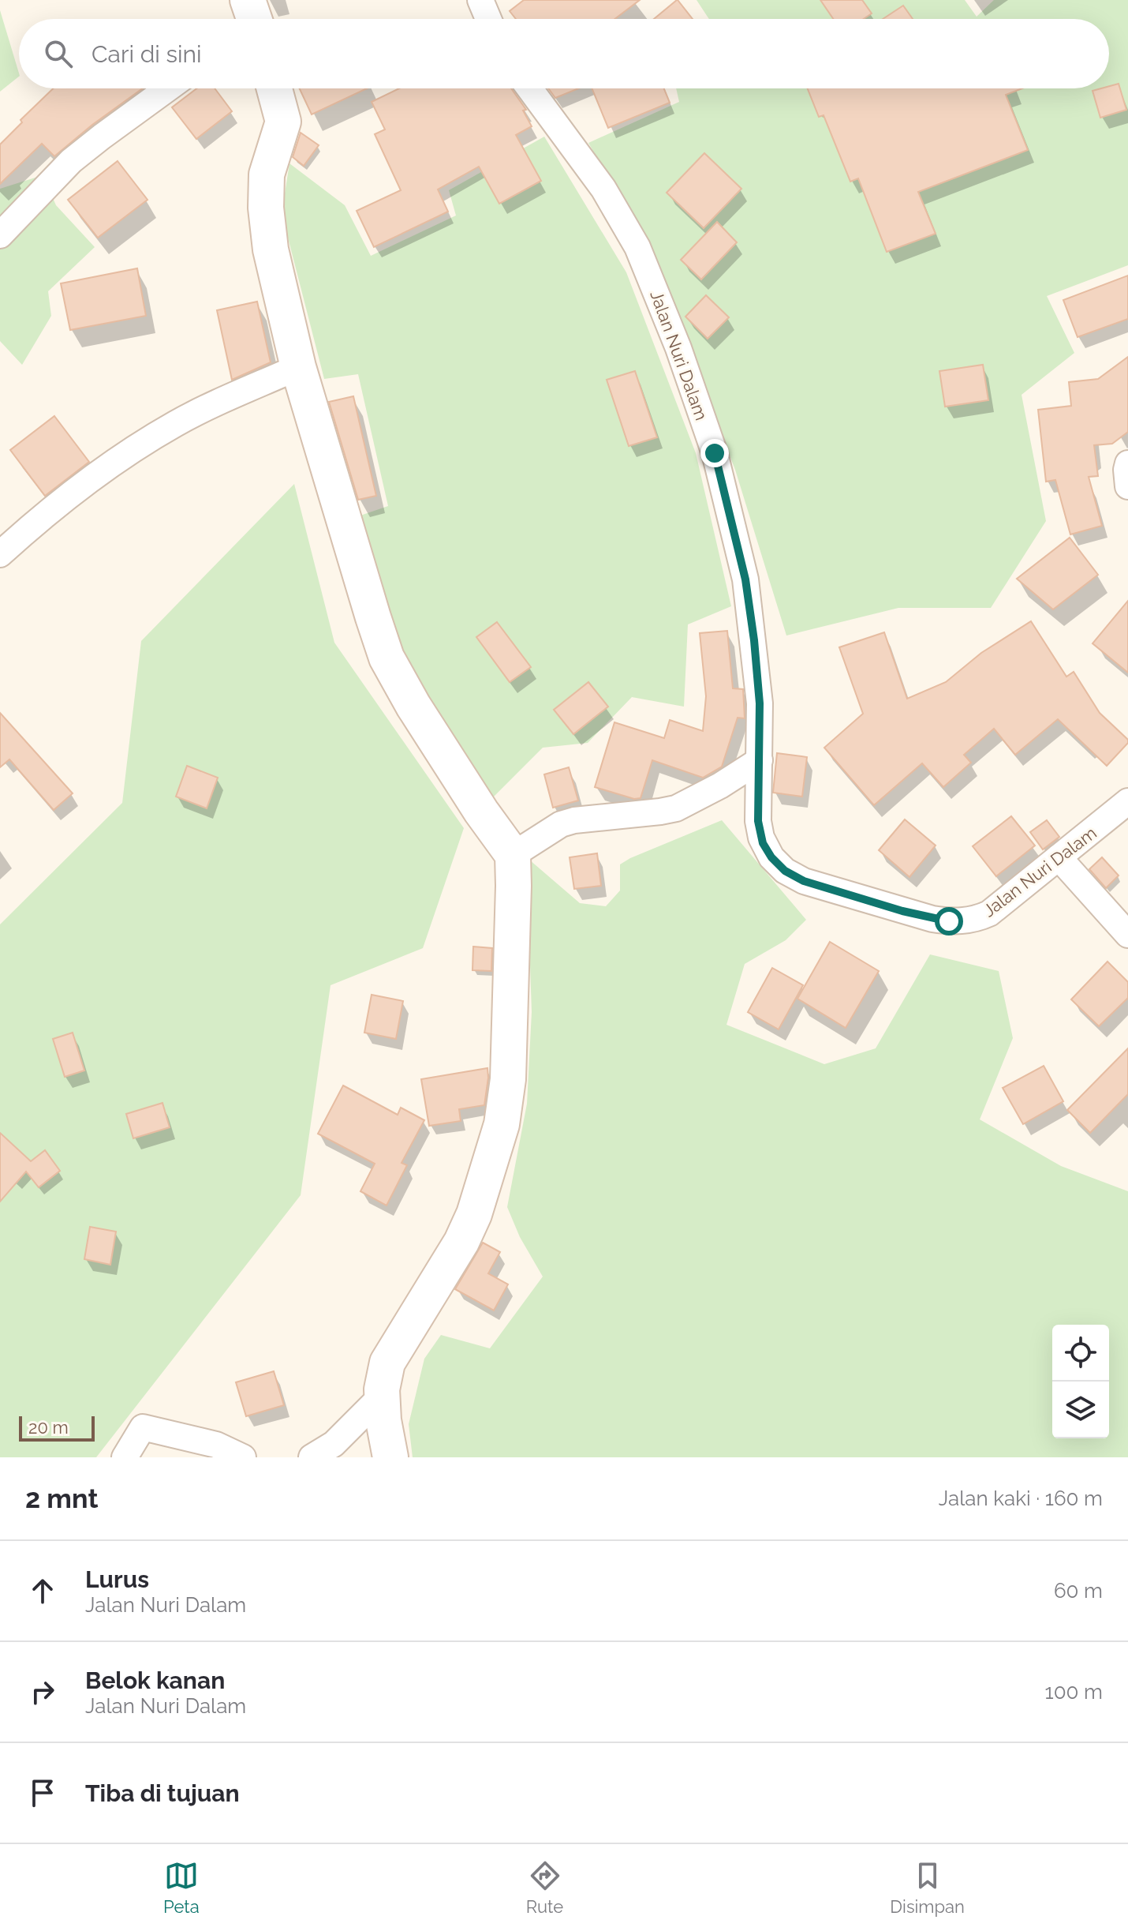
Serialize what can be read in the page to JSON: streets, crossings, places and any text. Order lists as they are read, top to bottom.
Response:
{
  "streets": {
    "street": ["Jalan Nuri Dalam"]
  },
  "scale_bar": "20 m",
  "page": {
    "search": "Cari di sini",
    "scale": "20 m",
    "heading": ["2 mnt", "Jalan kaki · 160 m"],
    "list": [
      ["Lurus", "Jalan Nuri Dalam", "60 m"],
      ["Belok kanan", "Jalan Nuri Dalam", "100 m"],
      "Tiba di tujuan"
    ],
    "nav": ["Peta", "Rute", "Disimpan"]
  }
}
